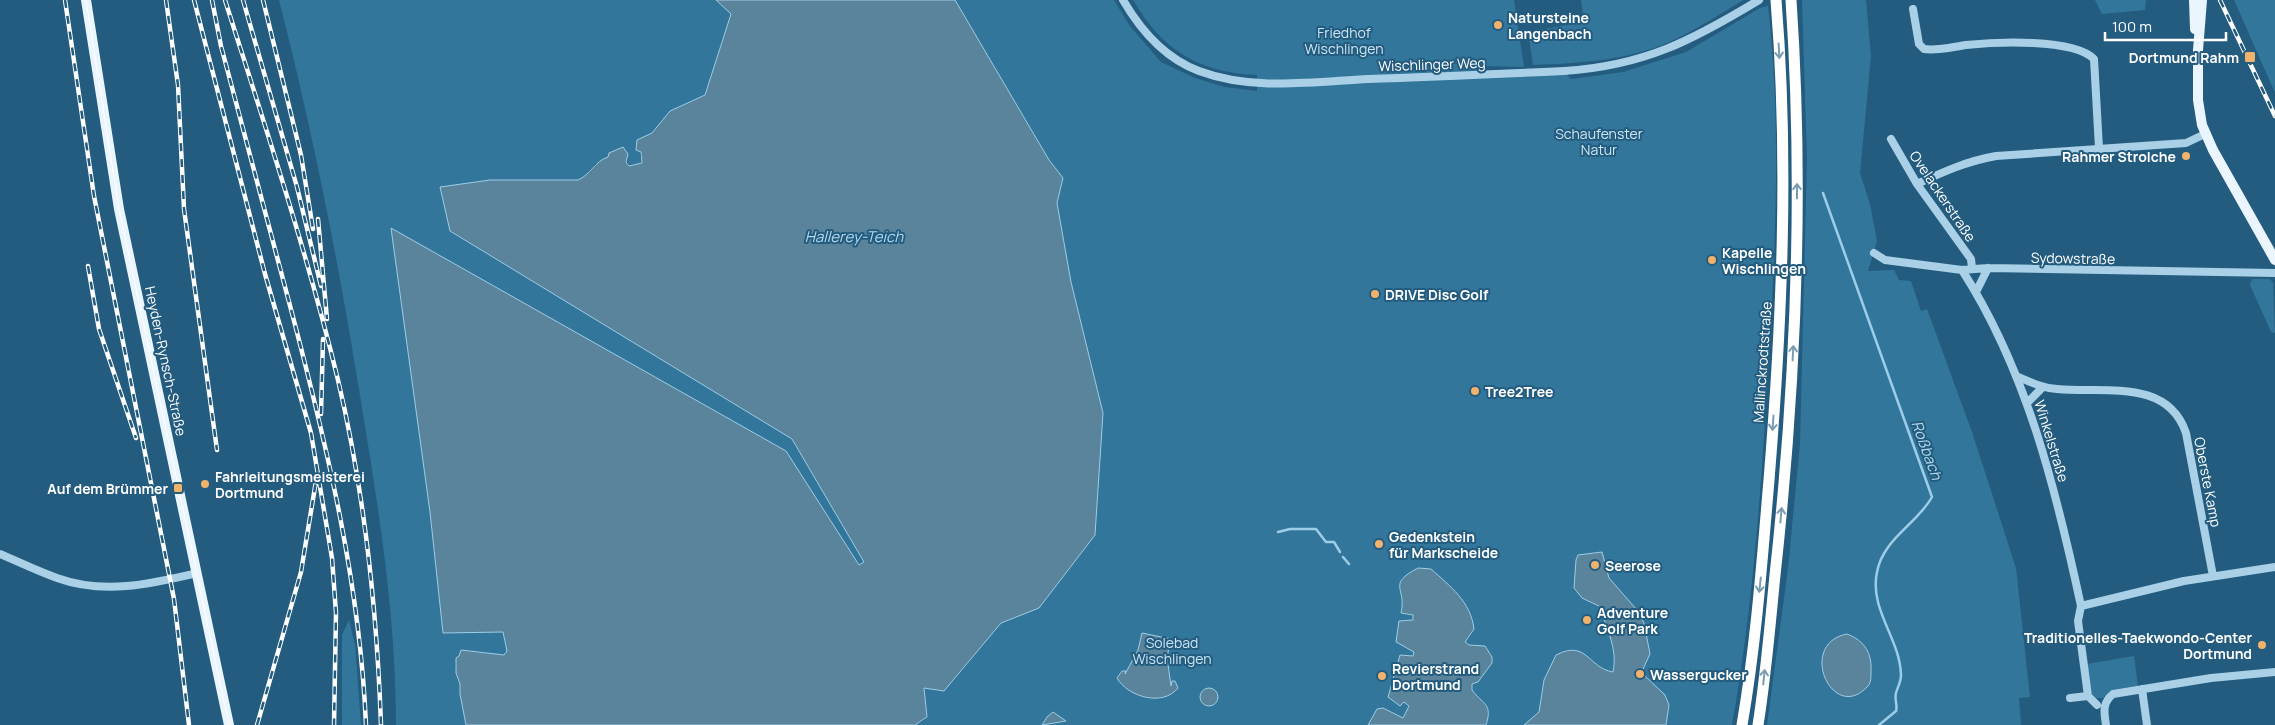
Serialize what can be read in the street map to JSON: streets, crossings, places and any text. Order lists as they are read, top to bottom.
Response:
{
  "streets": {
    "highway": ["Mallinckrodtstraße"],
    "main road": ["Heyden-Rynsch-Straße"],
    "street": [
      "Wischlinger Weg",
      "Ovelackerstraße",
      "Sydowstraße",
      "Winkelstraße",
      "Oberste Kamp"
    ]
  },
  "crossings": [
    ["Ovelackerstraße", "Sydowstraße"],
    ["Sydowstraße", "Winkelstraße"],
    ["Winkelstraße", "Oberste Kamp"]
  ],
  "water": ["Hallerey-Teich", "Roßbach"],
  "parks": ["Friedhof Wischlingen", "Schaufenster Natur", "Solebad Wischlingen"],
  "places": {
    "other": [
      "Natursteine Langenbach",
      "Rahmer Strolche",
      "Kapelle Wischlingen",
      "DRIVE Disc Golf",
      "Tree2Tree",
      "Fahrleitungsmeisterei Dortmund",
      "Gedenkstein für Markscheide",
      "Seerose",
      "Adventure Golf Park",
      "Traditionelles-Taekwondo-Center Dortmund",
      "Wassergucker",
      "Revierstrand Dortmund"
    ],
    "transit": ["Dortmund Rahm", "Auf dem Brümmer"]
  },
  "scale_bar": "100 m"
}
